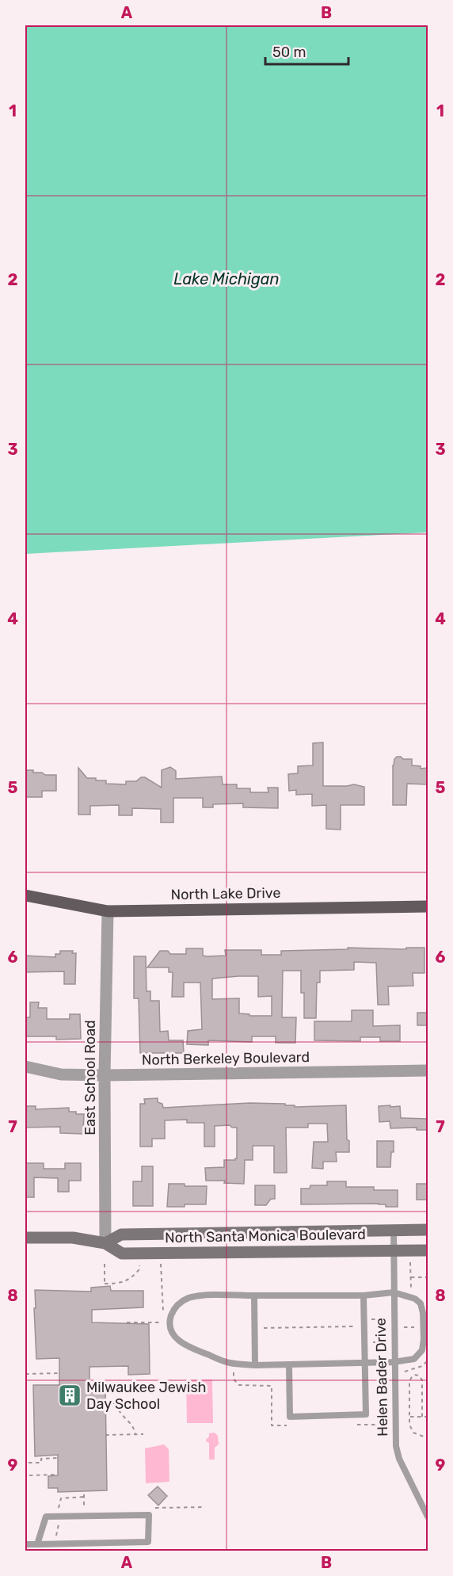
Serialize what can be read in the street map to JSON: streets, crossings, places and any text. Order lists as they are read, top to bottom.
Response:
{
  "streets": {
    "main road": ["North Lake Drive"],
    "street": ["North Berkeley Boulevard", "East School Road", "North Santa Monica Boulevard"],
    "lane": ["Helen Bader Drive"]
  },
  "crossings": [
    ["North Lake Drive", "East School Road"],
    ["North Berkeley Boulevard", "East School Road"],
    ["East School Road", "North Santa Monica Boulevard"],
    ["North Santa Monica Boulevard", "Helen Bader Drive"]
  ],
  "water": ["Lake Michigan"],
  "places": {
    "building": ["Milwaukee Jewish Day School"]
  },
  "scale_bar": "50 m",
  "grid": {
    "columns": ["A", "B"],
    "rows": [
      "1",
      "2",
      "3",
      "4",
      "5",
      "6",
      "7",
      "8",
      "9"
    ]
  }
}
